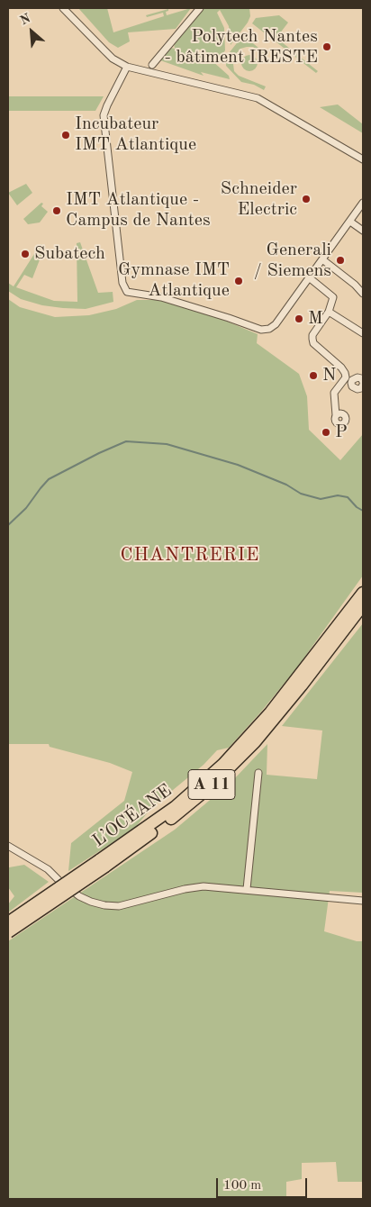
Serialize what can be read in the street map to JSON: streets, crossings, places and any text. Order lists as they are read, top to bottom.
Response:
{
  "streets": {
    "highway": ["A 11", "L’OCÉANE"]
  },
  "districts": ["CHANTRERIE"],
  "places": [
    "Polytech Nantes - bâtiment IRESTE",
    "Incubateur IMT Atlantique",
    "Schneider Electric",
    "IMT Atlantique - Campus de Nantes",
    "Subatech",
    "Generali / Siemens",
    "Gymnase IMT Atlantique",
    "M",
    "N",
    "P"
  ],
  "scale_bar": "100 m",
  "north": "top left"
}
